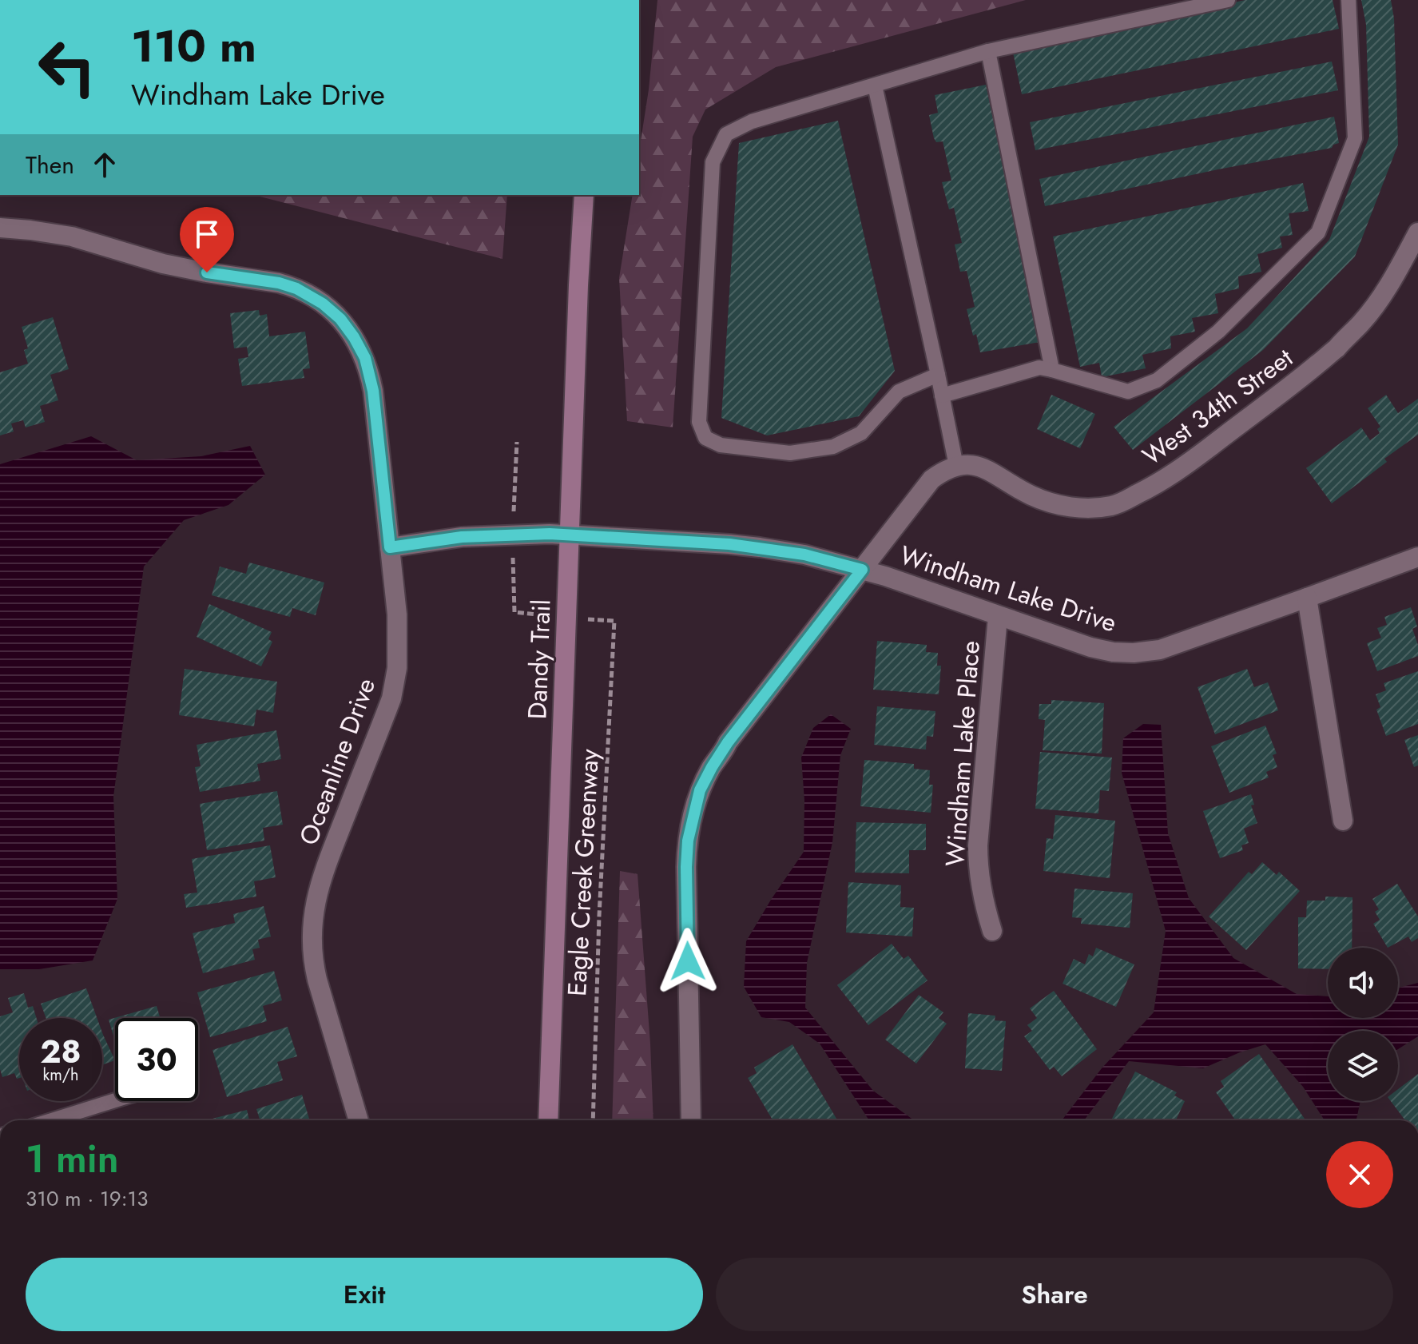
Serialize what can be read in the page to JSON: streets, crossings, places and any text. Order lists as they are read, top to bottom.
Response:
{
  "streets": {
    "main road": ["Dandy Trail"],
    "street": [
      "West 34th Street",
      "Windham Lake Drive",
      "Windham Lake Place",
      "Oceanline Drive"
    ],
    "path": ["Eagle Creek Greenway"]
  },
  "crossings": [
    ["Windham Lake Drive", "Dandy Trail"],
    ["Windham Lake Drive", "Windham Lake Place"],
    ["Dandy Trail", "Eagle Creek Greenway"]
  ],
  "page": {
    "turn": ["110 m", "Windham Lake Drive"],
    "then": "Then",
    "speed": "28 km/h",
    "limit": "30",
    "heading": ["1 min", "310 m · 19:13"],
    "buttons": ["Exit", "Share"]
  }
}
